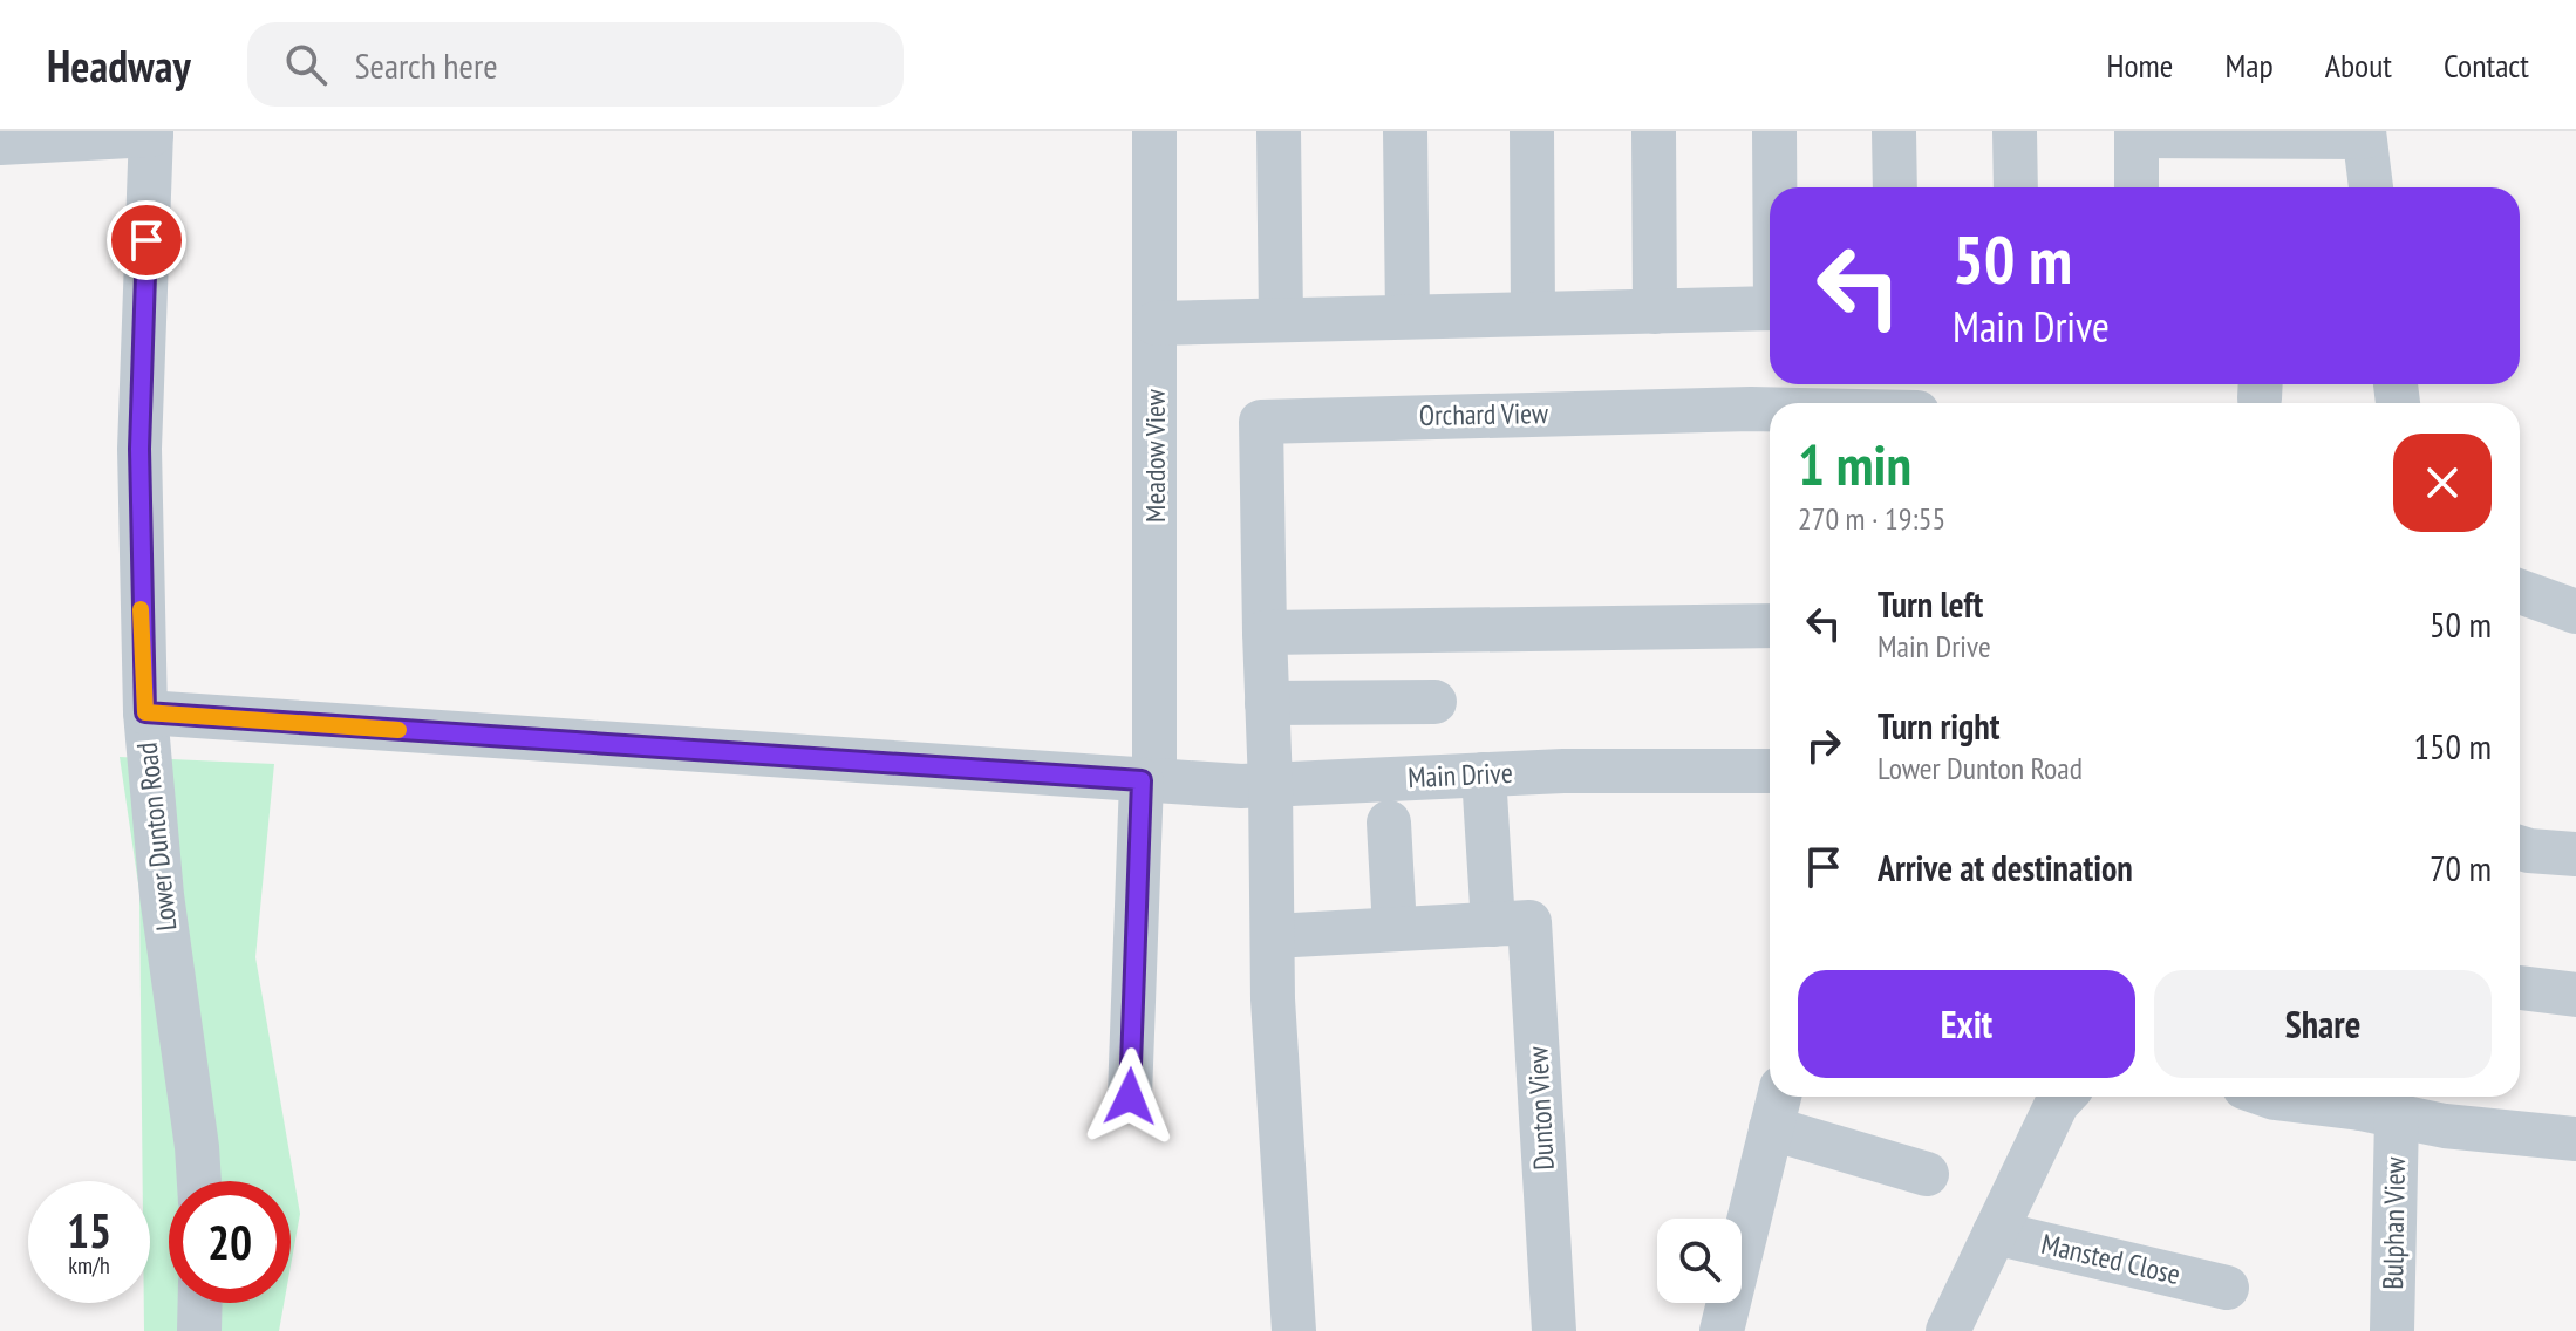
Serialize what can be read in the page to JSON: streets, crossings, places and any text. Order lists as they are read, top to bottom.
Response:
{
  "streets": {
    "street": [
      "Orchard View",
      "Meadow View",
      "Main Drive",
      "Lower Dunton Road",
      "Dunton View",
      "Bulphan View",
      "Mansted Close"
    ]
  },
  "crossings": [
    ["Orchard View", "Main Drive"],
    ["Meadow View", "Main Drive"],
    ["Main Drive", "Lower Dunton Road"]
  ],
  "page": {
    "header": "Headway",
    "search": "Search here",
    "nav": [
      "Home",
      "Map",
      "About",
      "Contact"
    ],
    "turn": ["50 m", "Main Drive"],
    "heading": ["1 min", "270 m · 19:55"],
    "list": [
      {
        "name": "Turn left",
        "note": "Main Drive",
        "value": "50 m"
      },
      {
        "name": "Turn right",
        "note": "Lower Dunton Road",
        "value": "150 m"
      },
      {
        "name": "Arrive at destination",
        "value": "70 m"
      }
    ],
    "buttons": ["Exit", "Share"],
    "speed": "15 km/h",
    "limit": "20"
  }
}
